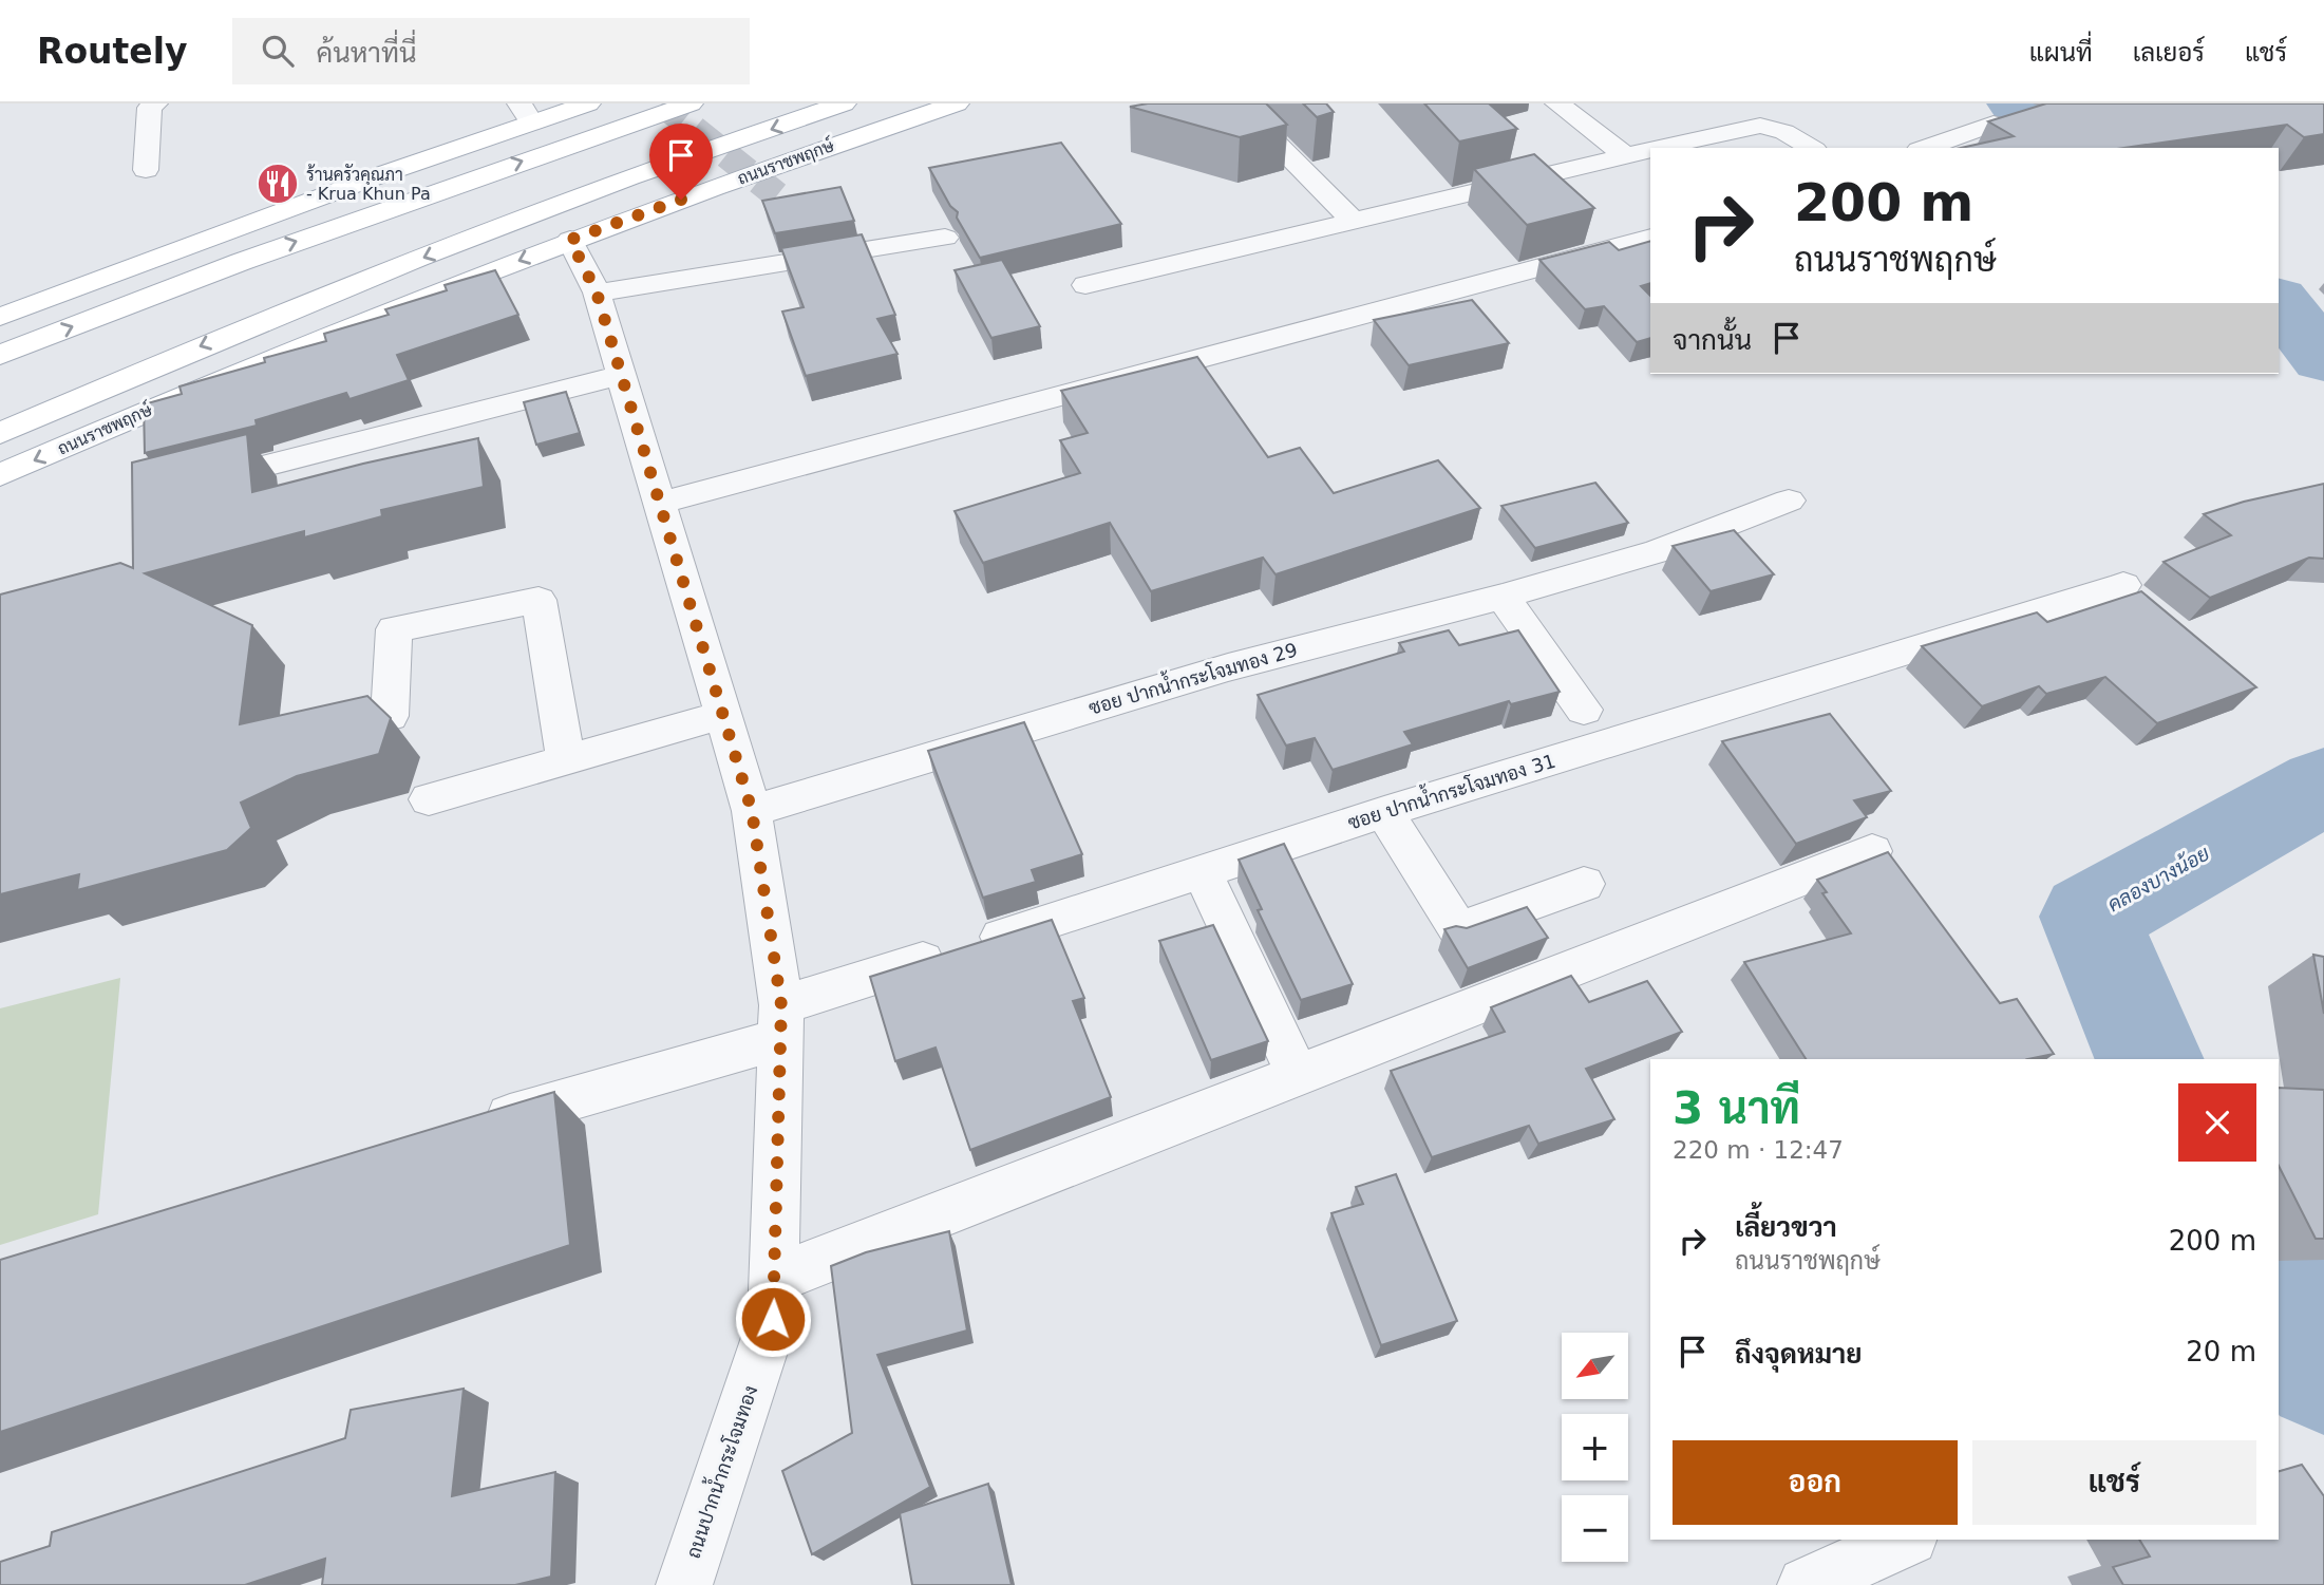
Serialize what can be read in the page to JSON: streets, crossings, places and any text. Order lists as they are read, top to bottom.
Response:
{
  "streets": {
    "main road": ["ถนนราชพฤกษ์"],
    "street": ["ซอย ปากน้ำกระโจมทอง 29", "ซอย ปากน้ำกระโจมทอง 31", "ถนนปากน้ำกระโจมทอง"]
  },
  "crossings": [
    ["ถนนราชพฤกษ์", "ถนนปากน้ำกระโจมทอง"],
    ["ซอย ปากน้ำกระโจมทอง 29", "ถนนปากน้ำกระโจมทอง"],
    ["ซอย ปากน้ำกระโจมทอง 31", "ถนนปากน้ำกระโจมทอง"]
  ],
  "water": ["คลองบางน้อย"],
  "places": {
    "restaurant": ["ร้านครัวคุณภา - Krua Khun Pa"]
  },
  "north": "bottom left",
  "page": {
    "header": "Routely",
    "search": "ค้นหาที่นี่",
    "nav": ["แผนที่", "เลเยอร์", "แชร์"],
    "turn": ["200 m", "ถนนราชพฤกษ์"],
    "then": "จากนั้น",
    "heading": ["3 นาที", "220 m · 12:47"],
    "list": [
      {
        "name": "เลี้ยวขวา",
        "note": "ถนนราชพฤกษ์",
        "value": "200 m"
      },
      {
        "name": "ถึงจุดหมาย",
        "value": "20 m"
      }
    ],
    "map_buttons": ["+", "−"],
    "buttons": ["ออก", "แชร์"]
  }
}
